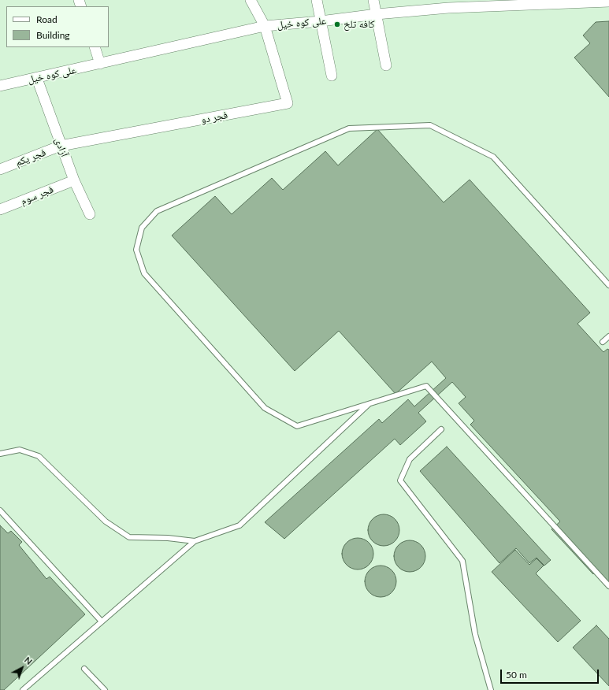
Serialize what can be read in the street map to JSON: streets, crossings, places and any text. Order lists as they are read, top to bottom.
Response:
{
  "streets": {
    "street": [
      "علی کوه خیل",
      "فجر دو",
      "آزادی",
      "فجر یکم",
      "فجر سوم"
    ]
  },
  "crossings": [
    ["علی کوه خیل", "فجر دو"],
    ["علی کوه خیل", "آزادی"],
    ["فجر دو", "آزادی"],
    ["فجر دو", "فجر یکم"],
    ["آزادی", "فجر یکم"],
    ["آزادی", "فجر سوم"]
  ],
  "places": ["کافه تلخ"],
  "legend": ["Road", "Building"],
  "scale_bar": "50 m",
  "north": "top right"
}
